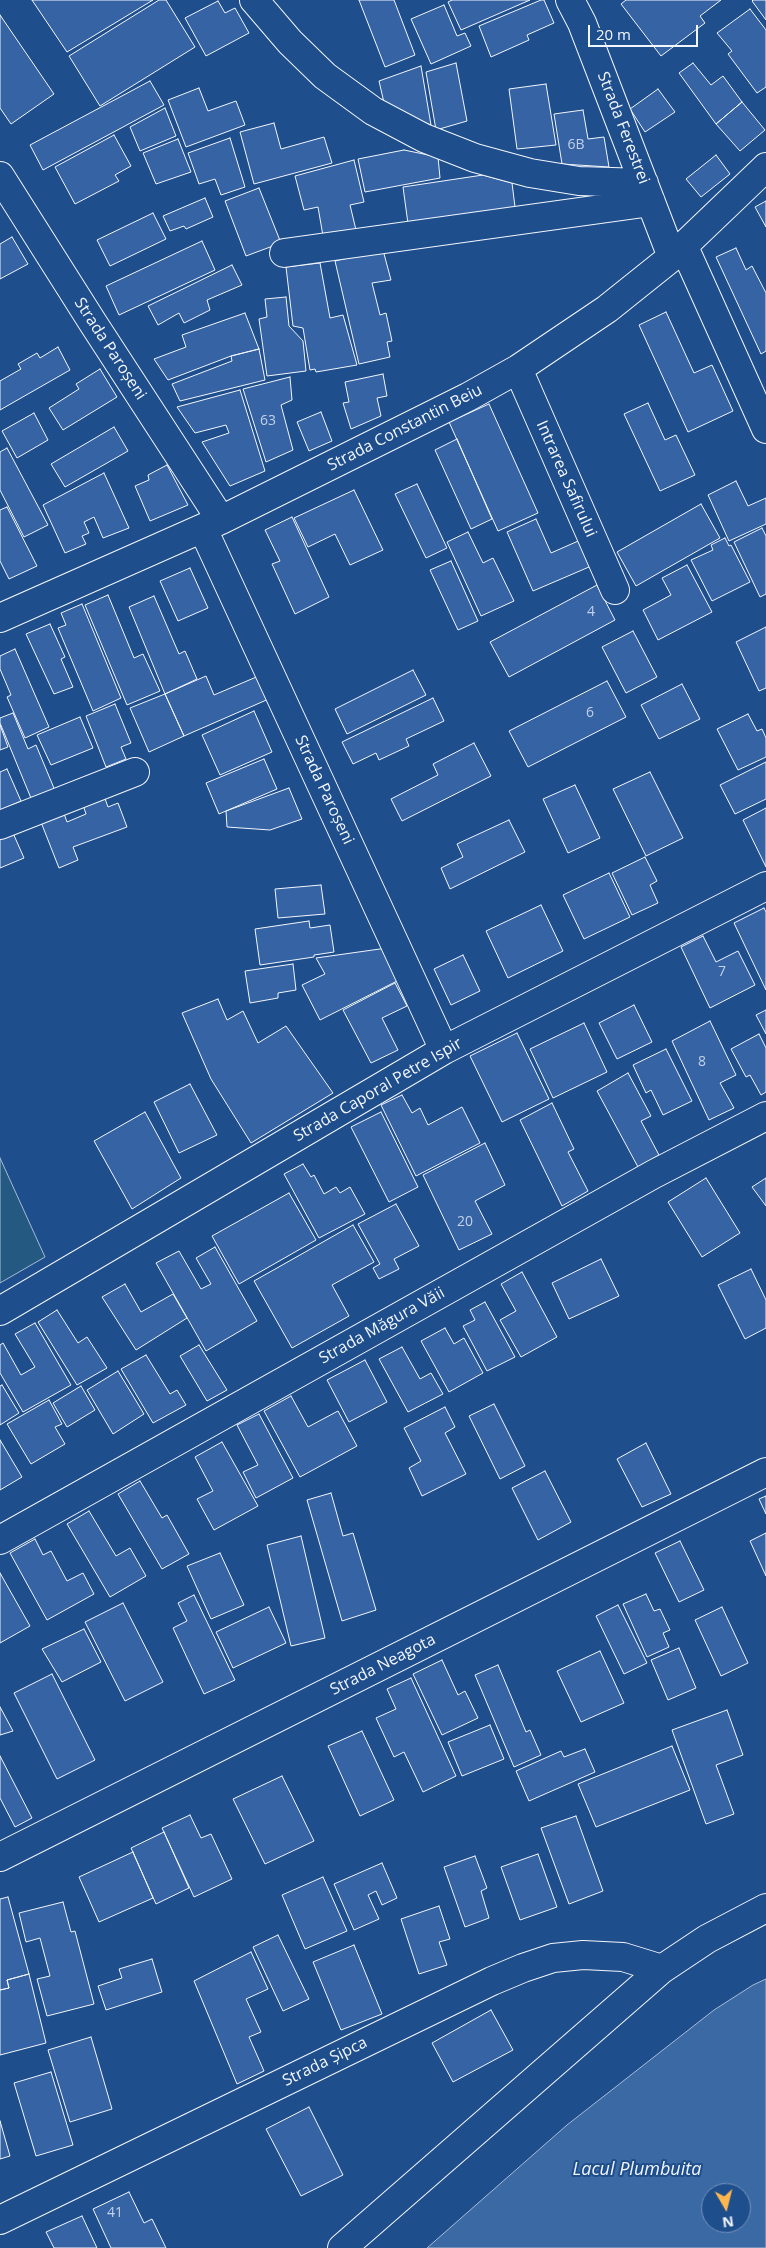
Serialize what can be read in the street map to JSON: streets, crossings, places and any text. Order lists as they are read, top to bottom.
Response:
{
  "streets": {
    "street": [
      "Strada Ferestrei",
      "Strada Paroșeni",
      "Strada Constantin Beiu",
      "Intrarea Safirului",
      "Strada Caporal Petre Ispir",
      "Strada Măgura Văii",
      "Strada Neagota",
      "Strada Șipca"
    ]
  },
  "crossings": [
    ["Strada Ferestrei", "Strada Constantin Beiu"],
    ["Strada Paroșeni", "Strada Constantin Beiu"],
    ["Strada Paroșeni", "Strada Caporal Petre Ispir"],
    ["Strada Constantin Beiu", "Intrarea Safirului"]
  ],
  "water": ["Lacul Plumbuita"],
  "house_numbers": [
    "6B",
    "63",
    "4",
    "6",
    "7",
    "8",
    "20",
    "41"
  ],
  "scale_bar": "20 m",
  "north": "bottom"
}
